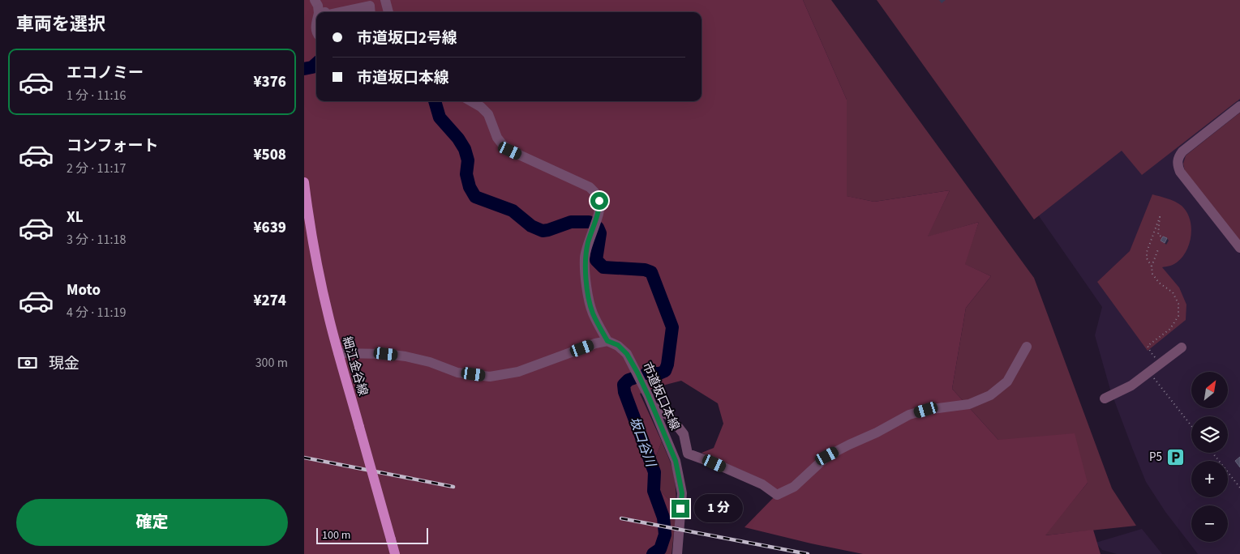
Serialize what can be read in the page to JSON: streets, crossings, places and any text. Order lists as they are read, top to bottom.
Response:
{
  "streets": {
    "main road": ["細江金谷線"],
    "street": ["市道坂口本線"]
  },
  "water": ["坂口谷川"],
  "places": {
    "parking": ["P5"]
  },
  "scale_bar": "100 m",
  "north": "top right",
  "page": {
    "heading": "車両を選択",
    "banner": ["市道坂口2号線", "市道坂口本線"],
    "list": [
      {
        "name": "エコノミー",
        "note": "1 分 · 11:16",
        "value": "¥376"
      },
      {
        "name": "コンフォート",
        "note": "2 分 · 11:17",
        "value": "¥508"
      },
      {
        "name": "XL",
        "note": "3 分 · 11:18",
        "value": "¥639"
      },
      {
        "name": "Moto",
        "note": "4 分 · 11:19",
        "value": "¥274"
      }
    ],
    "pay": ["現金", "300 m"],
    "map_buttons": ["+", "−"],
    "buttons": "確定",
    "bubble": "1 分",
    "scale": "100 m"
  }
}
